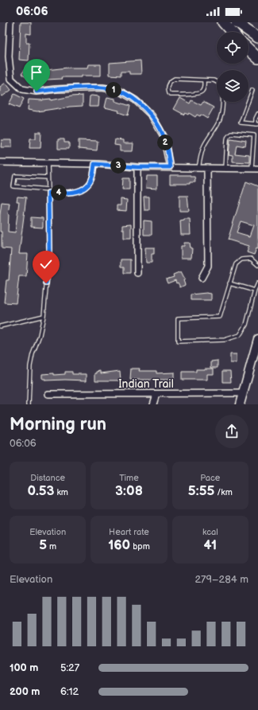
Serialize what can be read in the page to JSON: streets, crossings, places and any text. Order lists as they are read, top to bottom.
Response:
{
  "streets": {
    "street": ["Indian Trail"]
  },
  "page": {
    "status": "06:06",
    "pins": [
      "1",
      "2",
      "3",
      "4"
    ],
    "heading": ["Morning run", "06:06"],
    "stats": [
      ["Distance", "0.53 km"],
      ["Time", "3:08"],
      ["Pace", "5:55 /km"],
      ["Elevation", "5 m"],
      ["Heart rate", "160 bpm"],
      ["kcal", "41"]
    ],
    "chart": ["Elevation", "279–284 m"],
    "list": [
      {
        "name": "100 m",
        "note": "5:27"
      },
      {
        "name": "200 m",
        "note": "6:12"
      }
    ]
  }
}
